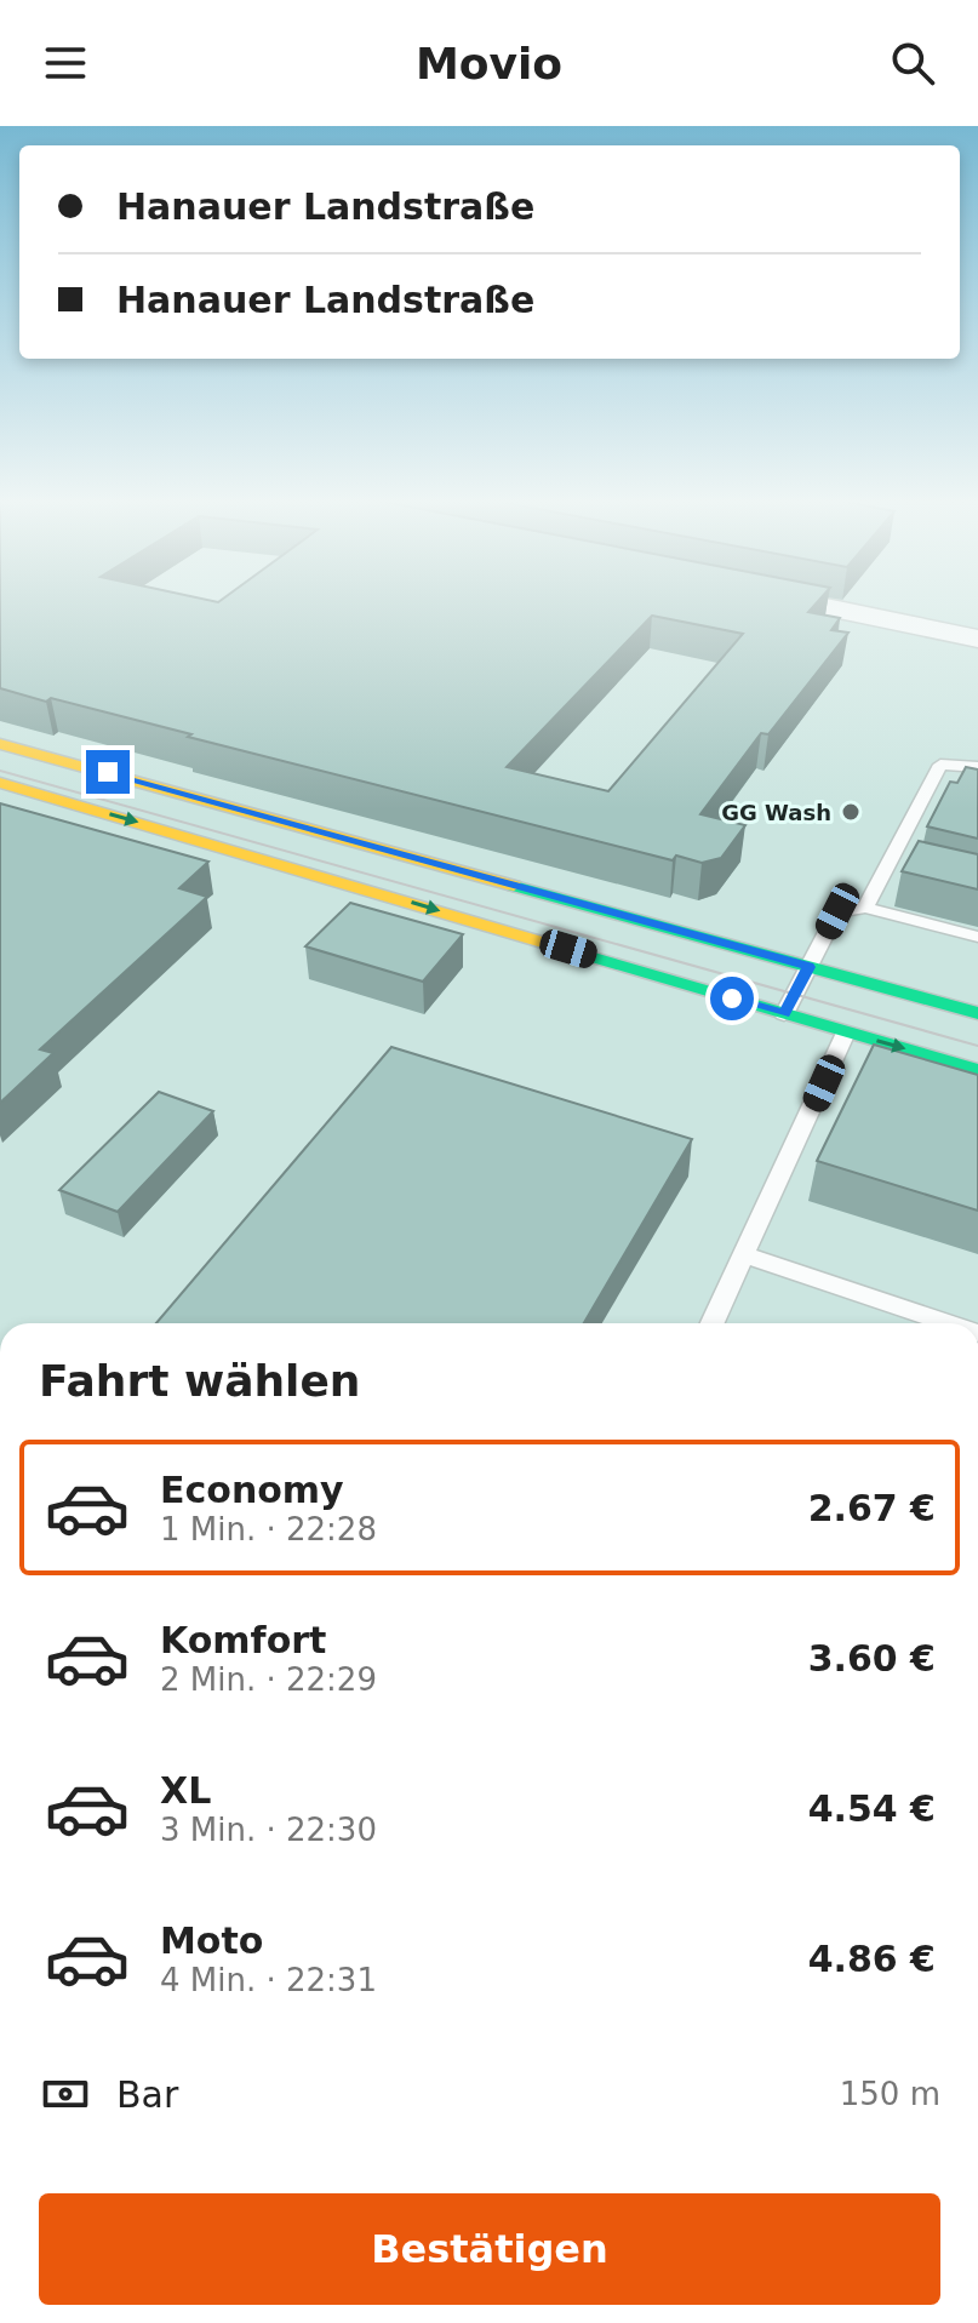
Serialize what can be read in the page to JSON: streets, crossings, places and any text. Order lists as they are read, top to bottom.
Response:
{
  "places": ["GG Wash"],
  "page": {
    "header": "Movio",
    "banner": ["Hanauer Landstraße", "Hanauer Landstraße"],
    "heading": "Fahrt wählen",
    "list": [
      {
        "name": "Economy",
        "note": "1 Min. · 22:28",
        "value": "2.67 €"
      },
      {
        "name": "Komfort",
        "note": "2 Min. · 22:29",
        "value": "3.60 €"
      },
      {
        "name": "XL",
        "note": "3 Min. · 22:30",
        "value": "4.54 €"
      },
      {
        "name": "Moto",
        "note": "4 Min. · 22:31",
        "value": "4.86 €"
      }
    ],
    "pay": ["Bar", "150 m"],
    "buttons": "Bestätigen"
  }
}
